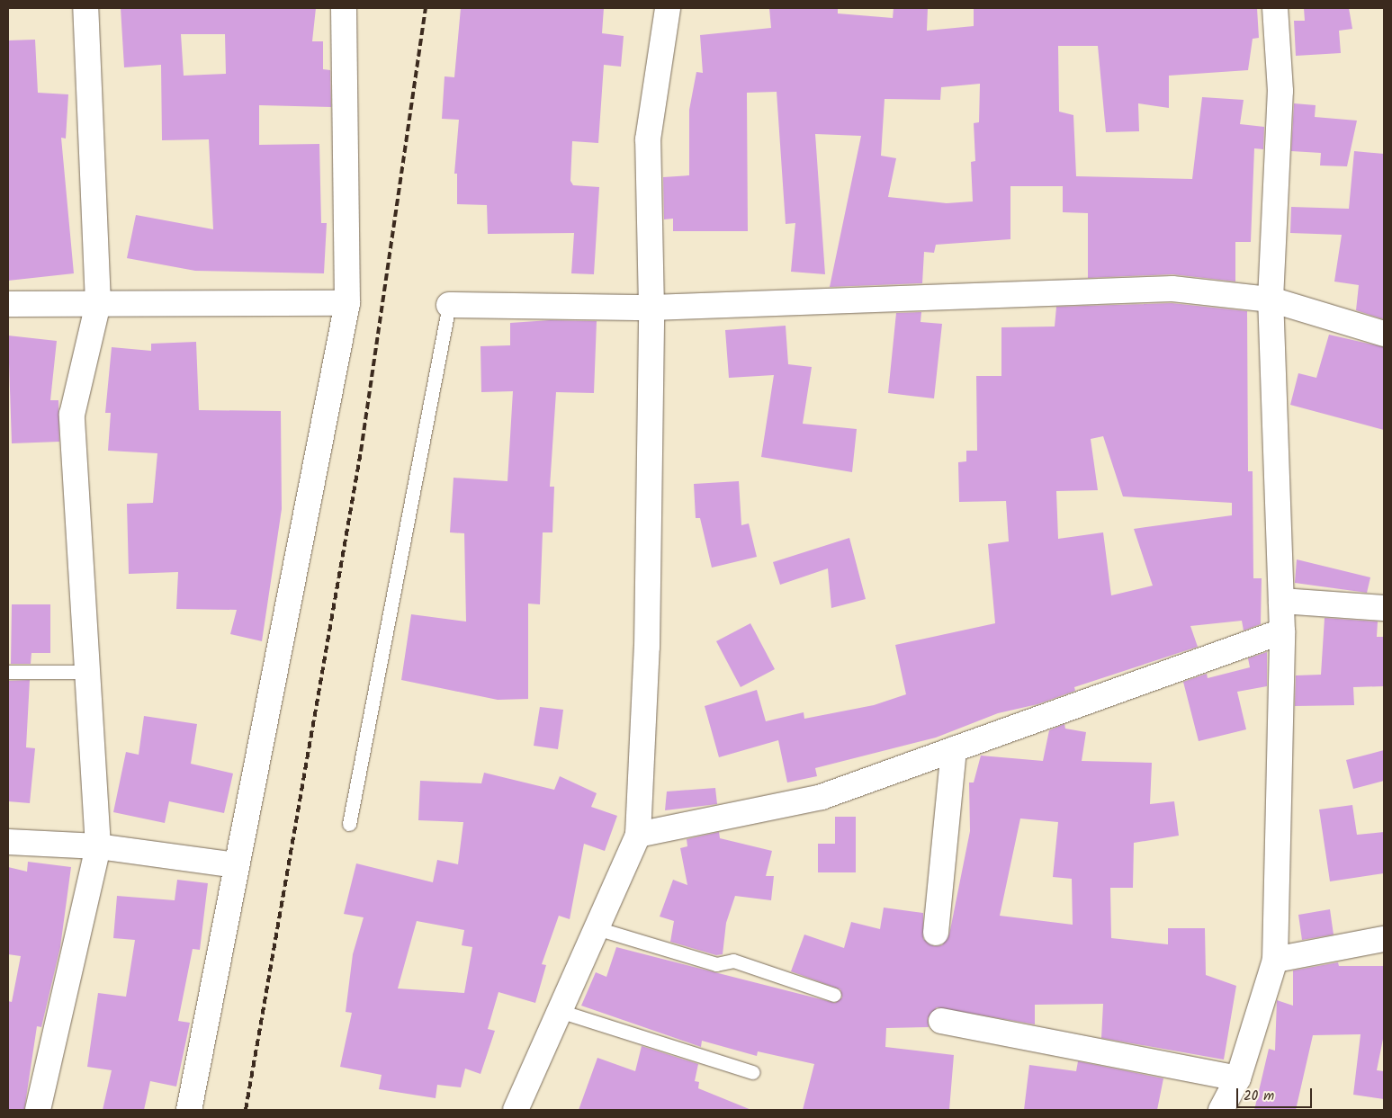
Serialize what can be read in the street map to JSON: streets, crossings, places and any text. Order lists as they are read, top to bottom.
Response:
{
  "scale_bar": "20 m"
}
